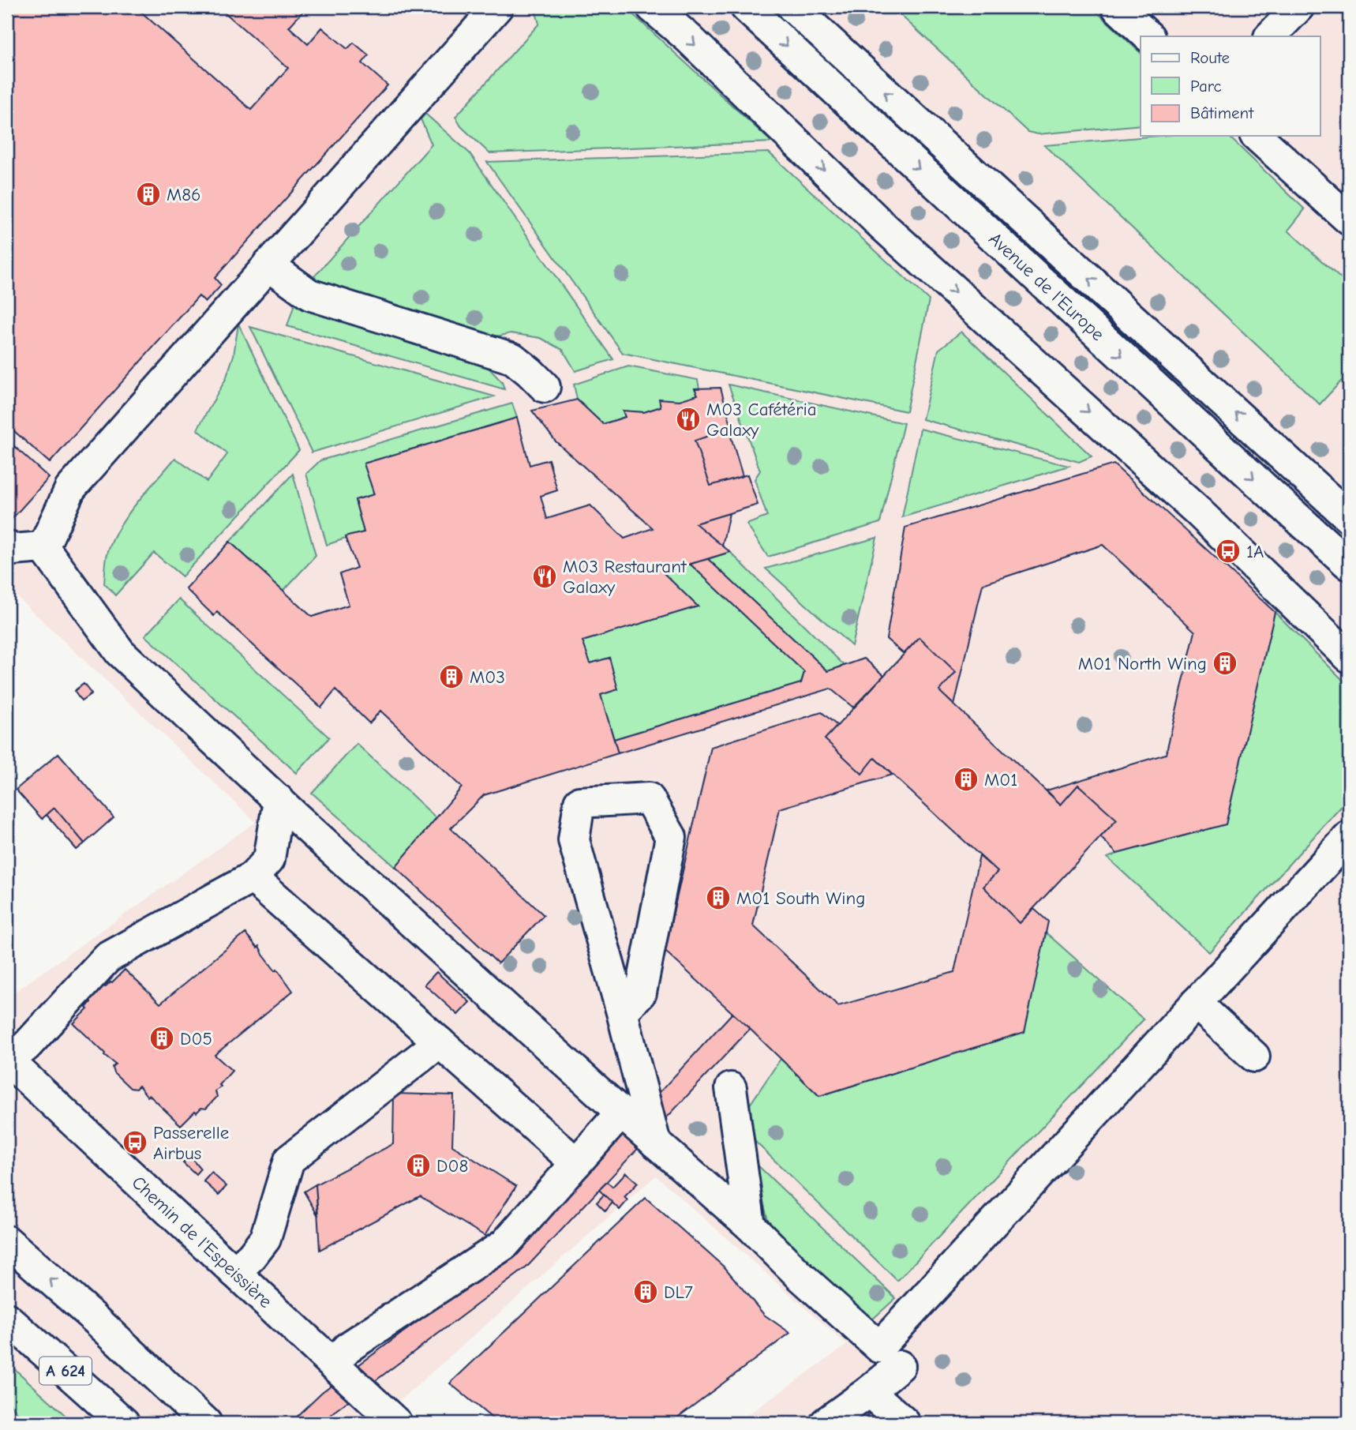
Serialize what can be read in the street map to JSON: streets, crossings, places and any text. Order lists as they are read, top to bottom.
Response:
{
  "streets": {
    "main road": ["Avenue de l'Europe", "Chemin de l'Espeissière", "A 624"]
  },
  "places": {
    "building": [
      "M86",
      "M01 North Wing",
      "M03",
      "M01",
      "M01 South Wing",
      "D05",
      "D08",
      "DL7"
    ],
    "restaurant": ["M03 Cafétéria Galaxy", "M03 Restaurant Galaxy"],
    "bus stop": ["1A", "Passerelle Airbus"]
  },
  "legend": ["Route", "Parc", "Bâtiment"]
}
